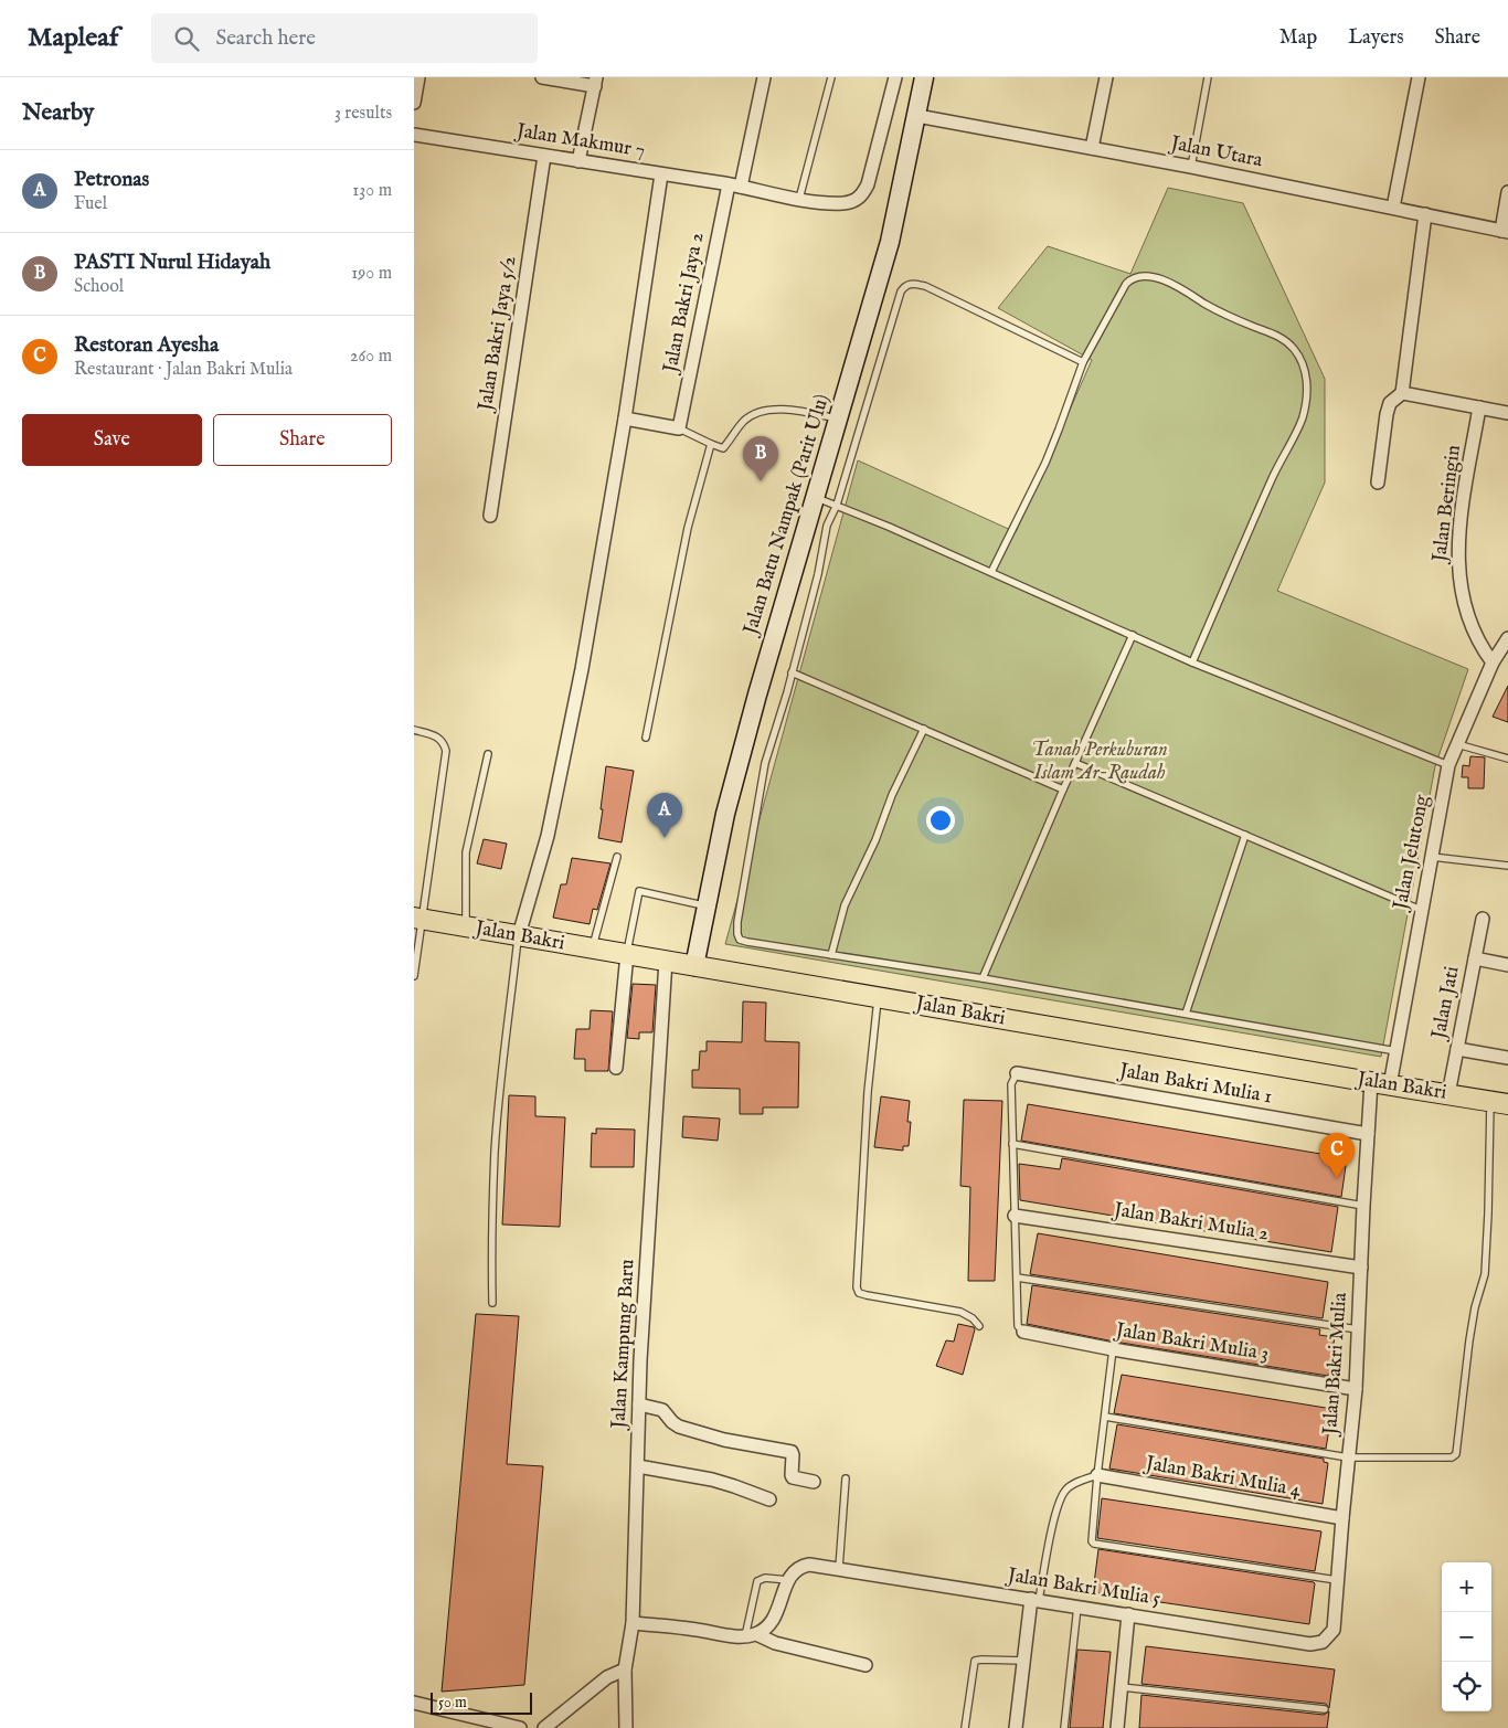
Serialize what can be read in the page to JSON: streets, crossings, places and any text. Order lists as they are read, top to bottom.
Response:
{
  "streets": {
    "main road": ["Jalan Bakri"],
    "street": [
      "Jalan Makmur 7",
      "Jalan Utara",
      "Jalan Bakri Jaya 2",
      "Jalan Bakri Jaya 5/2",
      "Jalan Beringin",
      "Jalan Batu Nampak (Parit Ulu)",
      "Jalan Jelutong",
      "Jalan Jati",
      "Jalan Bakri Mulia 1",
      "Jalan Bakri Mulia 2",
      "Jalan Bakri Mulia 3",
      "Jalan Kampung Baru",
      "Jalan Bakri Mulia",
      "Jalan Bakri Mulia 4",
      "Jalan Bakri Mulia 5"
    ]
  },
  "crossings": [
    ["Jalan Makmur 7", "Jalan Bakri Jaya 2"],
    ["Jalan Makmur 7", "Jalan Bakri Jaya 5/2"],
    ["Jalan Utara", "Jalan Batu Nampak (Parit Ulu)"],
    ["Jalan Beringin", "Jalan Jelutong"],
    ["Jalan Batu Nampak (Parit Ulu)", "Jalan Bakri"],
    ["Jalan Jelutong", "Jalan Bakri"],
    ["Jalan Jelutong", "Jalan Bakri Mulia"],
    ["Jalan Bakri", "Jalan Jati"],
    ["Jalan Bakri", "Jalan Kampung Baru"],
    ["Jalan Bakri", "Jalan Bakri Mulia"],
    ["Jalan Bakri Mulia 1", "Jalan Bakri Mulia"],
    ["Jalan Bakri Mulia 2", "Jalan Bakri Mulia"],
    ["Jalan Bakri Mulia 3", "Jalan Bakri Mulia"],
    ["Jalan Bakri Mulia", "Jalan Bakri Mulia 4"],
    ["Jalan Bakri Mulia", "Jalan Bakri Mulia 5"]
  ],
  "parks": ["Tanah Perkuburan Islam Ar-Raudah"],
  "scale_bar": "50 m",
  "page": {
    "header": "Mapleaf",
    "search": "Search here",
    "nav": ["Map", "Layers", "Share"],
    "heading": ["Nearby", "3 results"],
    "list": [
      {
        "mark": "A",
        "name": "Petronas",
        "note": "Fuel",
        "value": "130 m"
      },
      {
        "mark": "B",
        "name": "PASTI Nurul Hidayah",
        "note": "School",
        "value": "190 m"
      },
      {
        "mark": "C",
        "name": "Restoran Ayesha",
        "note": "Restaurant · Jalan Bakri Mulia",
        "value": "260 m"
      }
    ],
    "buttons": ["Save", "Share"],
    "pins": ["B", "A", "C"],
    "map_buttons": ["+", "−"],
    "scale": "50 m"
  }
}
